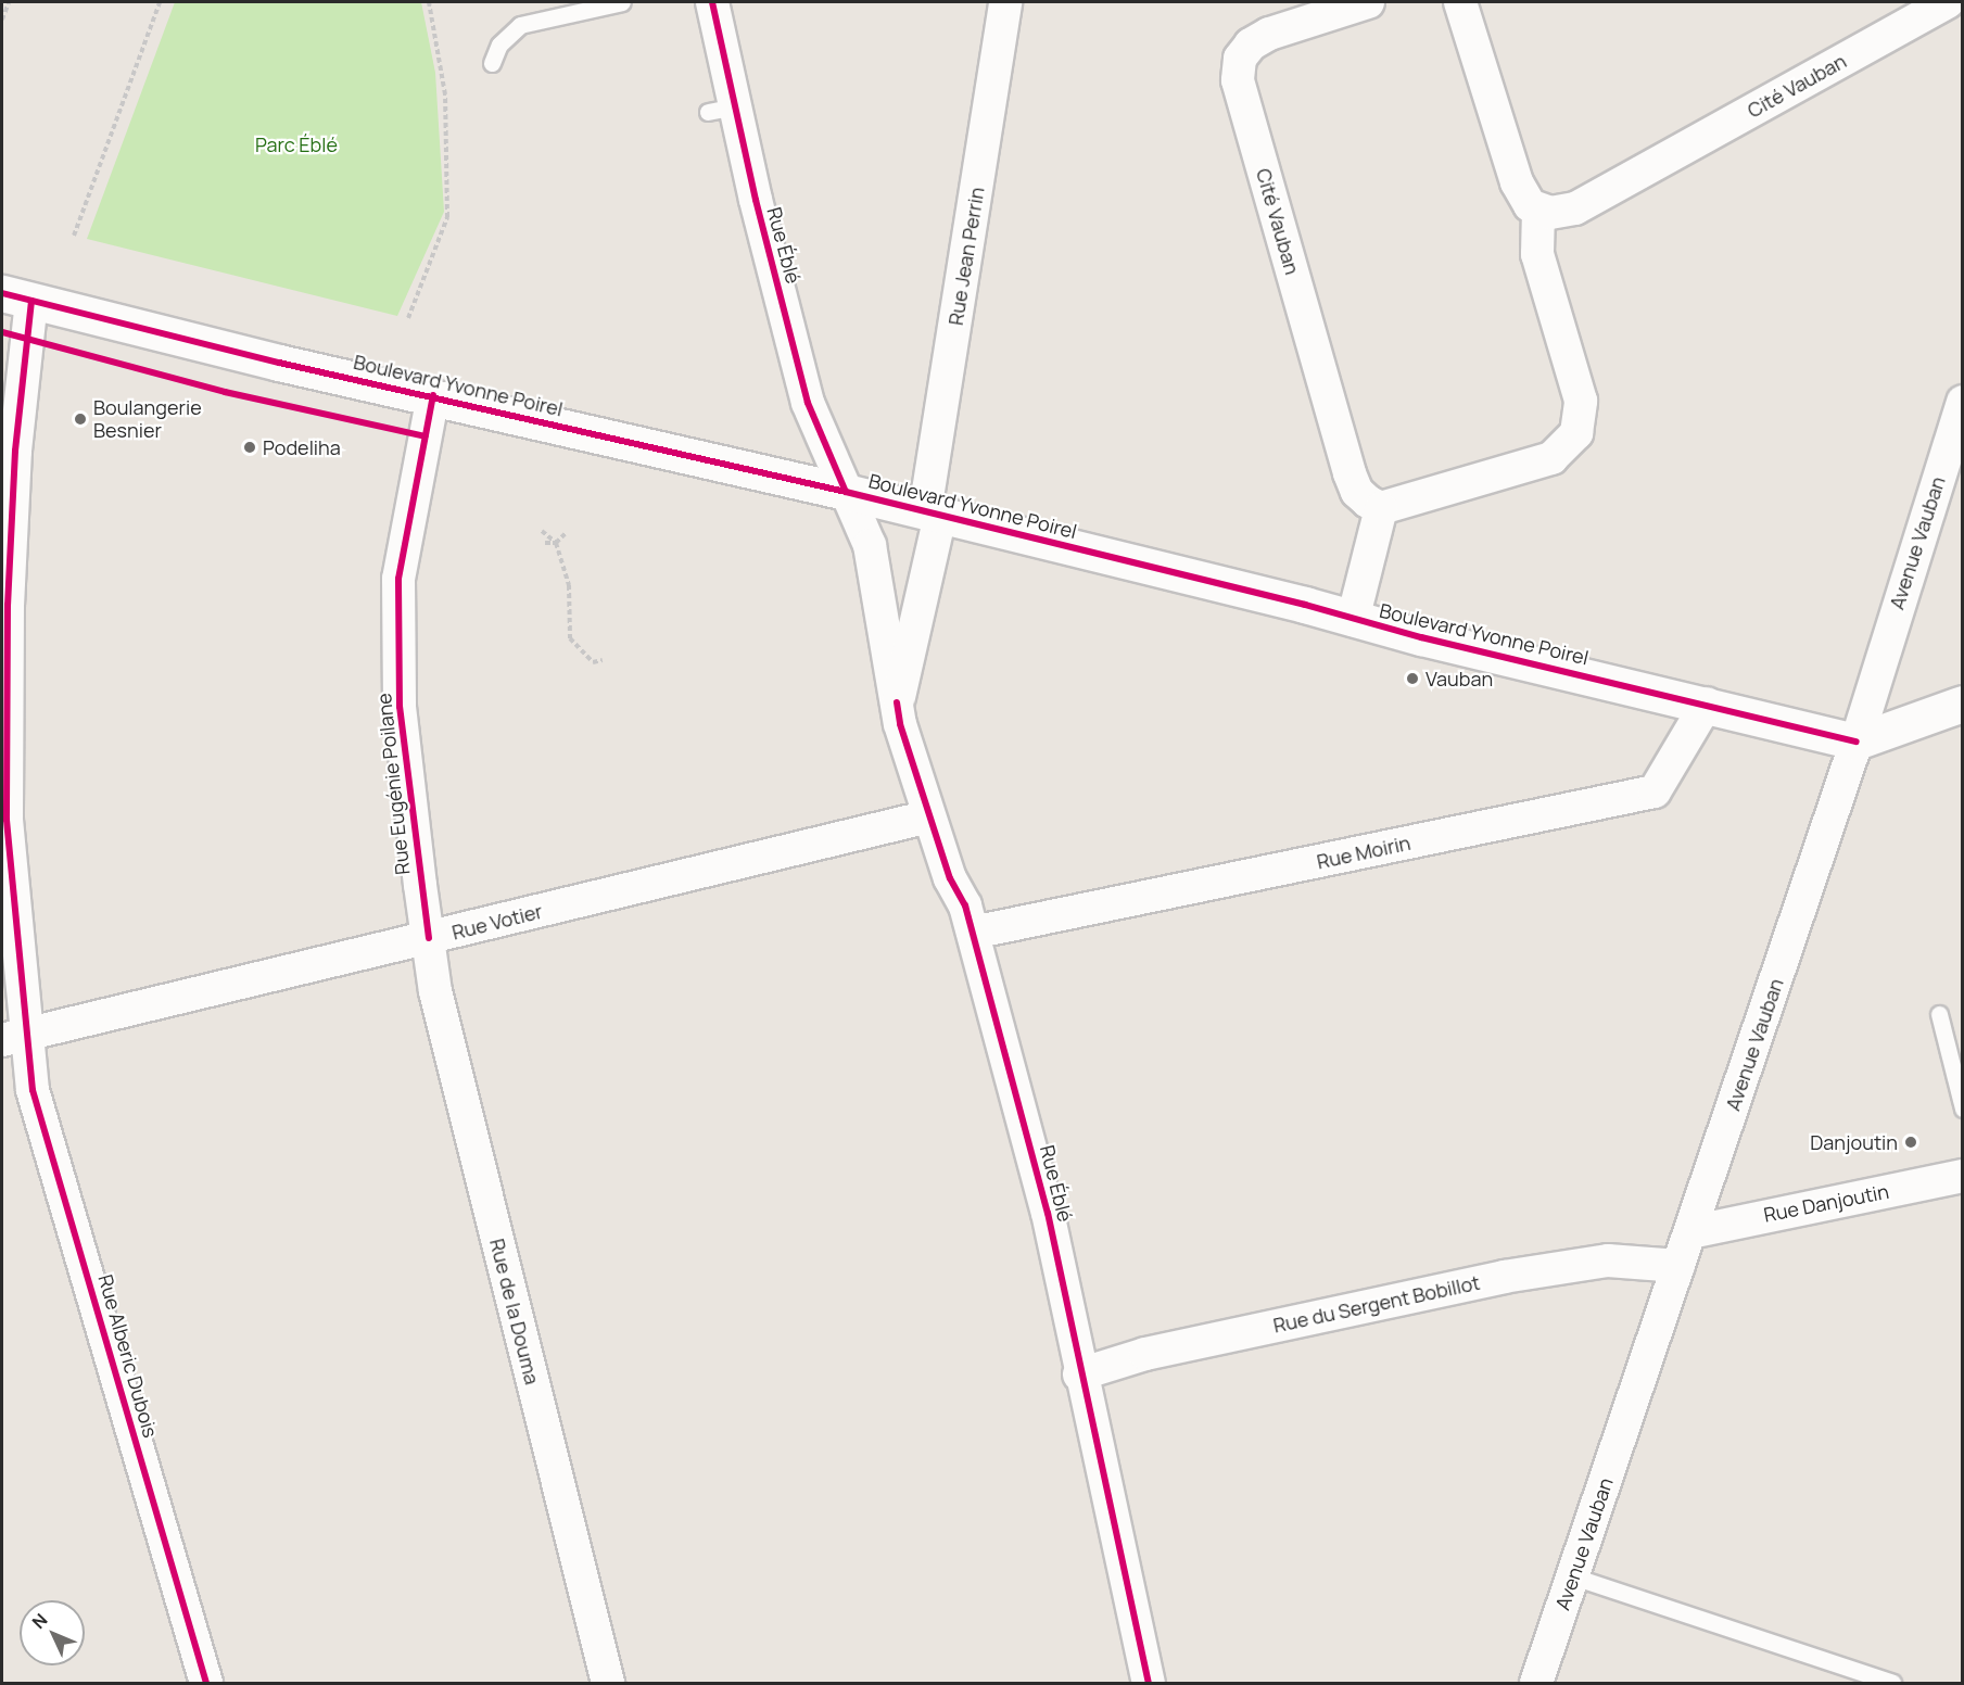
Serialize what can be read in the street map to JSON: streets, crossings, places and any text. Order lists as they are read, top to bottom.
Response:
{
  "streets": {
    "street": [
      "Cité Vauban",
      "Rue Éblé",
      "Rue Jean Perrin",
      "Boulevard Yvonne Poirel",
      "Avenue Vauban",
      "Rue Eugénie Poilane",
      "Rue Moirin",
      "Rue Votier",
      "Rue Danjoutin",
      "Rue du Sergent Bobillot",
      "Rue de la Douma",
      "Rue Alberic Dubois"
    ]
  },
  "crossings": [
    ["Rue Éblé", "Rue Jean Perrin"],
    ["Rue Éblé", "Boulevard Yvonne Poirel"],
    ["Rue Éblé", "Rue Moirin"],
    ["Rue Éblé", "Rue Votier"],
    ["Rue Éblé", "Rue du Sergent Bobillot"],
    ["Rue Jean Perrin", "Boulevard Yvonne Poirel"],
    ["Boulevard Yvonne Poirel", "Avenue Vauban"],
    ["Boulevard Yvonne Poirel", "Rue Eugénie Poilane"],
    ["Boulevard Yvonne Poirel", "Rue Moirin"],
    ["Boulevard Yvonne Poirel", "Rue Alberic Dubois"],
    ["Avenue Vauban", "Rue Danjoutin"],
    ["Avenue Vauban", "Rue du Sergent Bobillot"],
    ["Rue Eugénie Poilane", "Rue Votier"],
    ["Rue Eugénie Poilane", "Rue de la Douma"],
    ["Rue Votier", "Rue de la Douma"],
    ["Rue Votier", "Rue Alberic Dubois"]
  ],
  "parks": ["Parc Éblé"],
  "places": [
    "Boulangerie Besnier",
    "Podeliha",
    "Vauban",
    "Danjoutin"
  ],
  "north": "top left"
}
